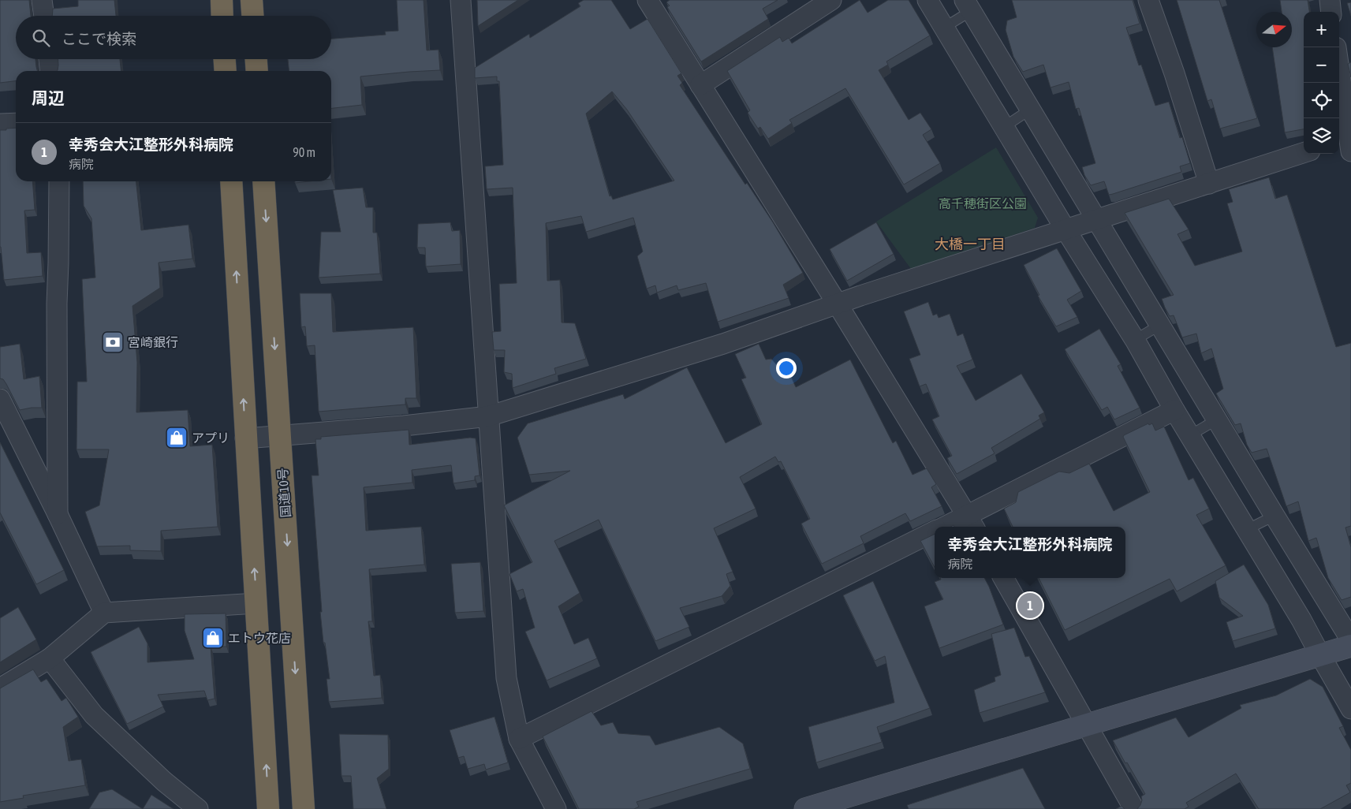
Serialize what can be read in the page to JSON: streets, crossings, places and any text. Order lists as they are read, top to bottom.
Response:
{
  "streets": {
    "highway": ["国道10号"]
  },
  "districts": ["大橋一丁目"],
  "parks": ["高千穂街区公園"],
  "places": {
    "bank": ["宮崎銀行"],
    "shop": ["アプリ", "エトウ花店"]
  },
  "north": "right",
  "page": {
    "map_buttons": ["+", "−"],
    "search": "ここで検索",
    "heading": "周辺",
    "list": [
      {
        "mark": "1",
        "name": "幸秀会大江整形外科病院",
        "note": "病院",
        "value": "90 m"
      }
    ],
    "popup": ["幸秀会大江整形外科病院", "病院"],
    "pins": "1"
  }
}
